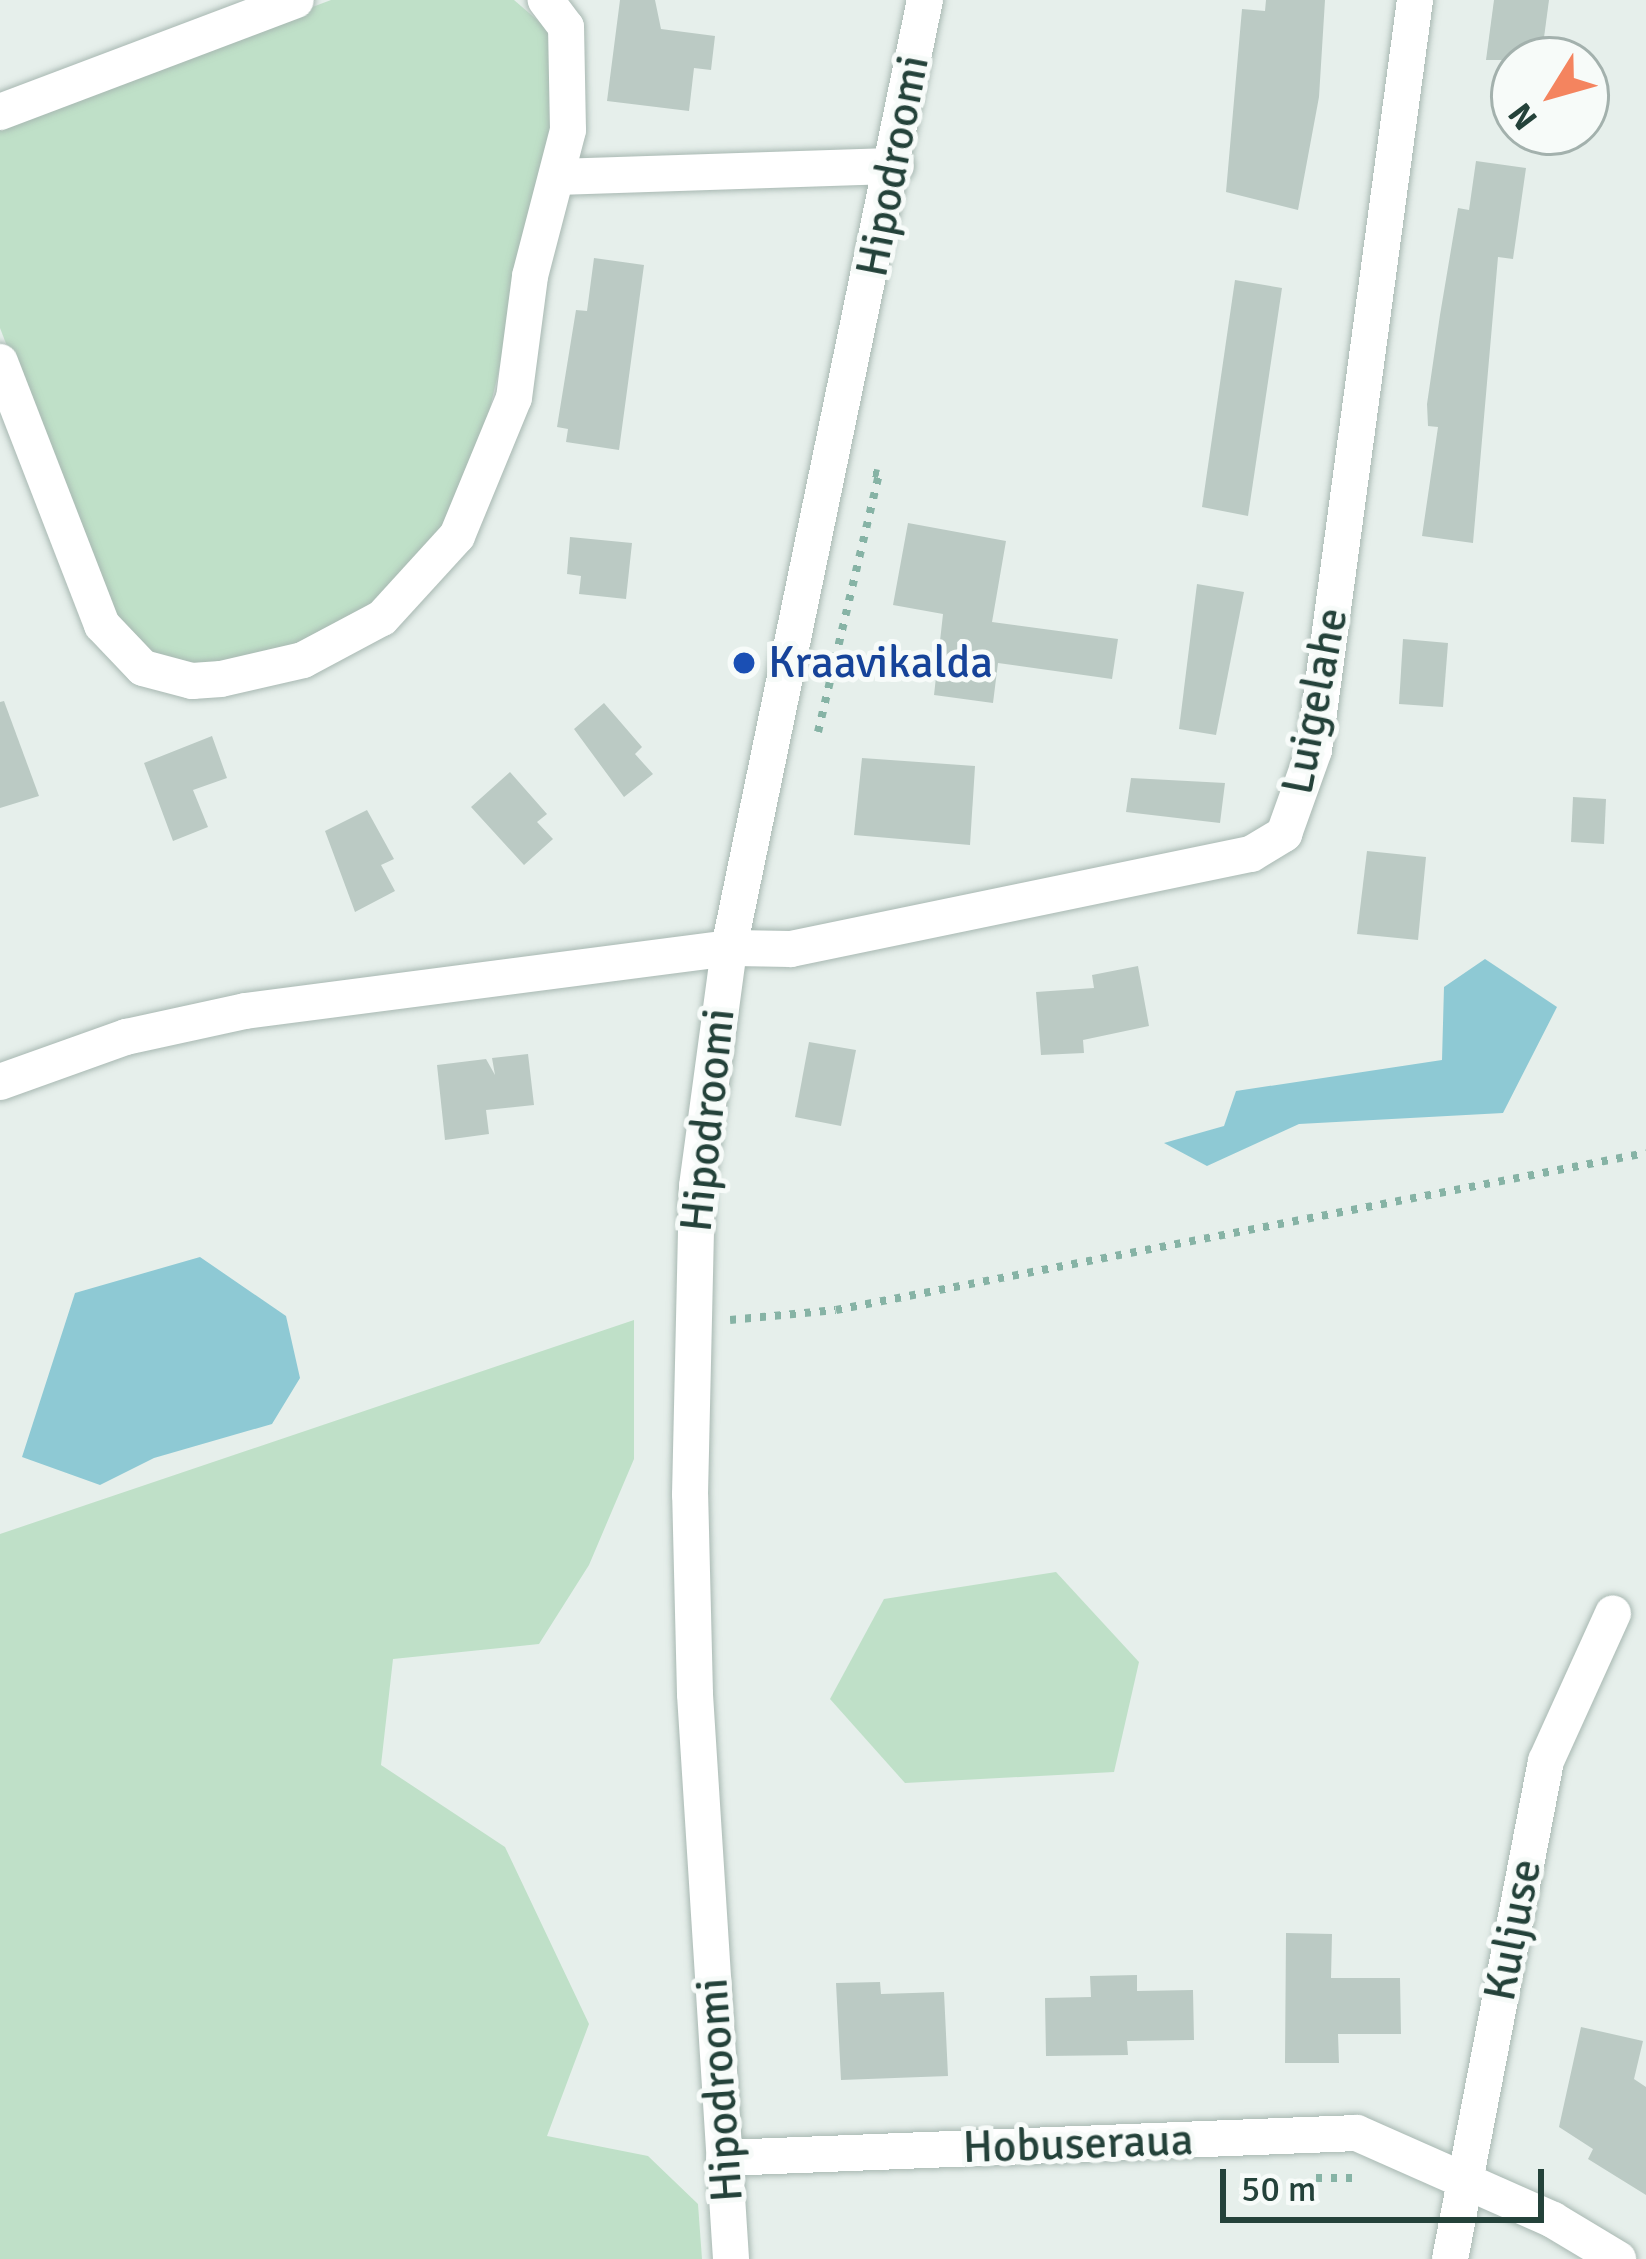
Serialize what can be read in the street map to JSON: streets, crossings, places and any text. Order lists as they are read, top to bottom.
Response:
{
  "streets": {
    "street": [
      "Hipodroomi",
      "Luigelahe",
      "Kuljuse",
      "Hobuseraua"
    ]
  },
  "crossings": [
    ["Hipodroomi", "Luigelahe"],
    ["Hipodroomi", "Hobuseraua"],
    ["Kuljuse", "Hobuseraua"]
  ],
  "places": ["Kraavikalda"],
  "scale_bar": "50 m",
  "north": "bottom left"
}
